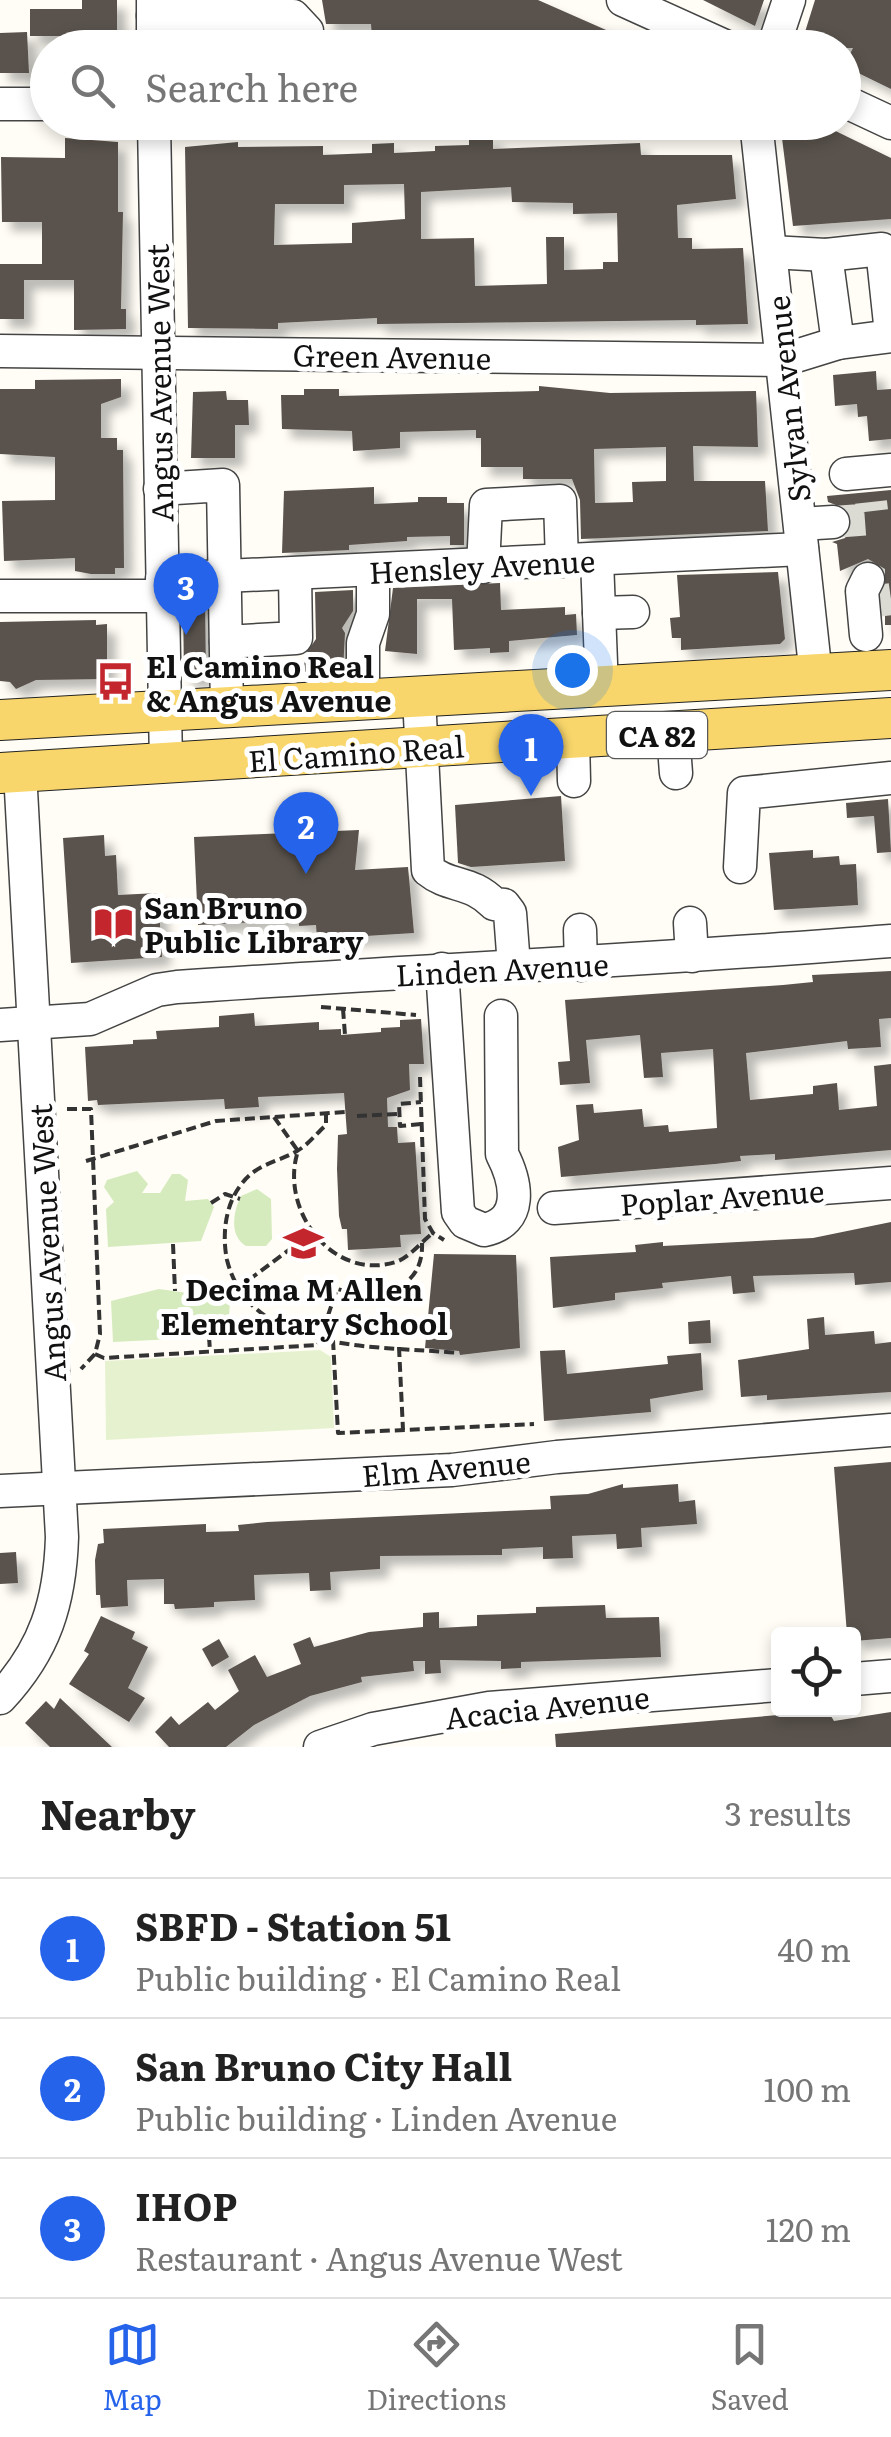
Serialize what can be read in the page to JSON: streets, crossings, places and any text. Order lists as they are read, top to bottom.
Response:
{
  "streets": {
    "main road": ["CA 82", "El Camino Real"],
    "street": [
      "Green Avenue",
      "Angus Avenue West",
      "Sylvan Avenue",
      "Hensley Avenue",
      "Linden Avenue",
      "Poplar Avenue",
      "Elm Avenue",
      "Acacia Avenue"
    ]
  },
  "crossings": [
    ["Green Avenue", "Angus Avenue West"],
    ["Green Avenue", "Sylvan Avenue"],
    ["Angus Avenue West", "Hensley Avenue"],
    ["Angus Avenue West", "El Camino Real"],
    ["Angus Avenue West", "Linden Avenue"],
    ["Angus Avenue West", "Elm Avenue"],
    ["Sylvan Avenue", "Hensley Avenue"],
    ["Sylvan Avenue", "El Camino Real"]
  ],
  "places": {
    "bus stop": ["El Camino Real & Angus Avenue"],
    "library": ["San Bruno Public Library"],
    "school or university": ["Decima M Allen Elementary School"]
  },
  "page": {
    "search": "Search here",
    "pins": ["3", "1", "2"],
    "heading": ["Nearby", "3 results"],
    "list": [
      {
        "mark": "1",
        "name": "SBFD - Station 51",
        "note": "Public building · El Camino Real",
        "value": "40 m"
      },
      {
        "mark": "2",
        "name": "San Bruno City Hall",
        "note": "Public building · Linden Avenue",
        "value": "100 m"
      },
      {
        "mark": "3",
        "name": "IHOP",
        "note": "Restaurant · Angus Avenue West",
        "value": "120 m"
      }
    ],
    "nav": ["Map", "Directions", "Saved"]
  }
}
